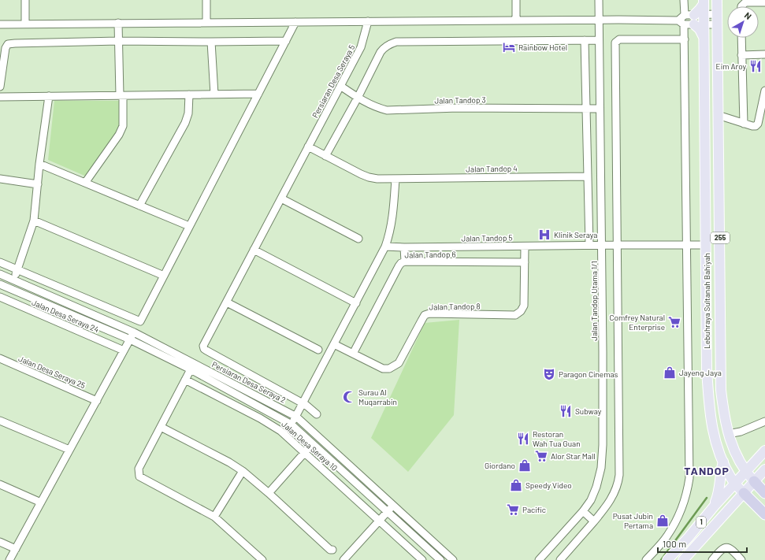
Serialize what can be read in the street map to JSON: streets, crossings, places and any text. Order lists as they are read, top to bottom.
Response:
{
  "streets": {
    "main road": ["255", "Lebuhraya Sultanah Bahiyah", "1"],
    "street": [
      "Persiaran Desa Seraya 5",
      "Jalan Tandop 3",
      "Jalan Tandop 4",
      "Jalan Tandop 5",
      "Jalan Tandop 6",
      "Jalan Tandop Utama 1/1",
      "Jalan Tandop 8",
      "Jalan Desa Seraya 24",
      "Jalan Desa Seraya 25",
      "Persiaran Desa Seraya 2",
      "Jalan Desa Seraya 10"
    ]
  },
  "crossings": [
    ["Persiaran Desa Seraya 5", "Jalan Tandop 3"],
    ["Persiaran Desa Seraya 5", "Jalan Tandop 4"],
    ["Jalan Tandop 3", "Jalan Tandop Utama 1/1"],
    ["Jalan Tandop 5", "Jalan Tandop Utama 1/1"],
    ["Jalan Tandop 5", "Lebuhraya Sultanah Bahiyah"],
    ["Jalan Tandop 6", "Jalan Tandop 8"],
    ["Lebuhraya Sultanah Bahiyah", "1"]
  ],
  "districts": ["TANDOP"],
  "places": {
    "hotel": ["Rainbow Hotel"],
    "restaurant": ["Eim Aroy", "Subway", "Restoran Wah Tua Guan"],
    "hospital": ["Klinik Seraya"],
    "supermarket": ["Comfrey Natural Enterprise", "Alor Star Mall", "Pacific"],
    "shop": [
      "Jayeng Jaya",
      "Giordano",
      "Speedy Video",
      "Pusat Jubin Pertama"
    ],
    "theatre": ["Paragon Cinemas"],
    "mosque": ["Surau Al Muqarrabin"]
  },
  "scale_bar": "100 m",
  "north": "top right"
}
